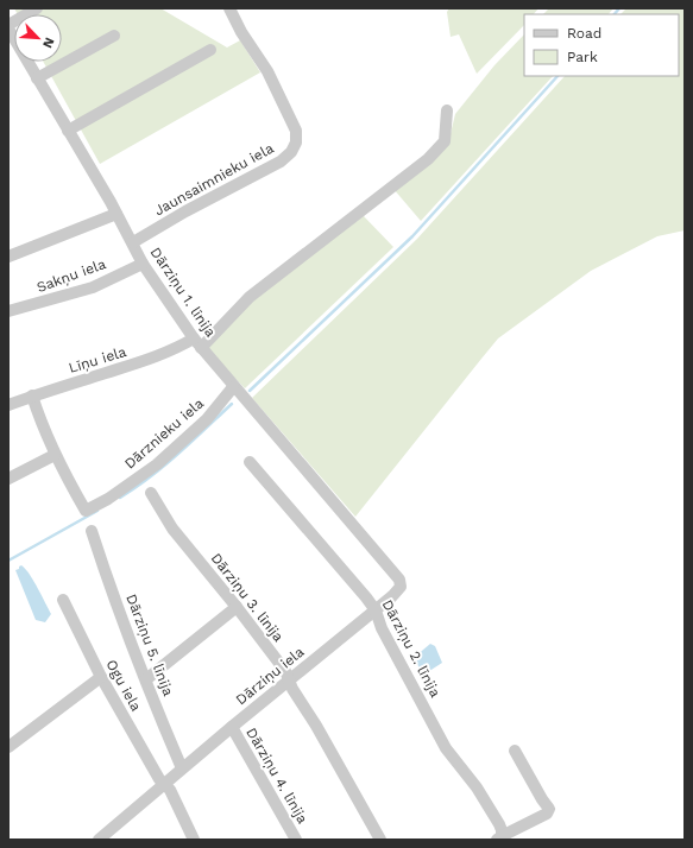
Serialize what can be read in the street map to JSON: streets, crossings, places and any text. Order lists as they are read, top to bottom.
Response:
{
  "streets": {
    "street": [
      "Jaunsaimnieku iela",
      "Sakņu iela",
      "Dārziņu 1. līnija",
      "Līņu iela",
      "Dārznieku iela",
      "Dārziņu 3. līnija",
      "Dārziņu 5. līnija",
      "Dārziņu 2. līnija",
      "Dārziņu iela",
      "Ogu iela",
      "Dārziņu 4. līnija"
    ]
  },
  "crossings": [
    ["Jaunsaimnieku iela", "Dārziņu 1. līnija"],
    ["Sakņu iela", "Dārziņu 1. līnija"],
    ["Dārziņu 1. līnija", "Līņu iela"],
    ["Dārziņu 1. līnija", "Dārznieku iela"],
    ["Dārziņu 1. līnija", "Dārziņu iela"],
    ["Dārziņu 3. līnija", "Dārziņu iela"],
    ["Dārziņu 5. līnija", "Dārziņu iela"],
    ["Dārziņu 2. līnija", "Dārziņu iela"],
    ["Dārziņu iela", "Ogu iela"],
    ["Dārziņu iela", "Dārziņu 4. līnija"]
  ],
  "legend": ["Road", "Park"],
  "north": "bottom right"
}
